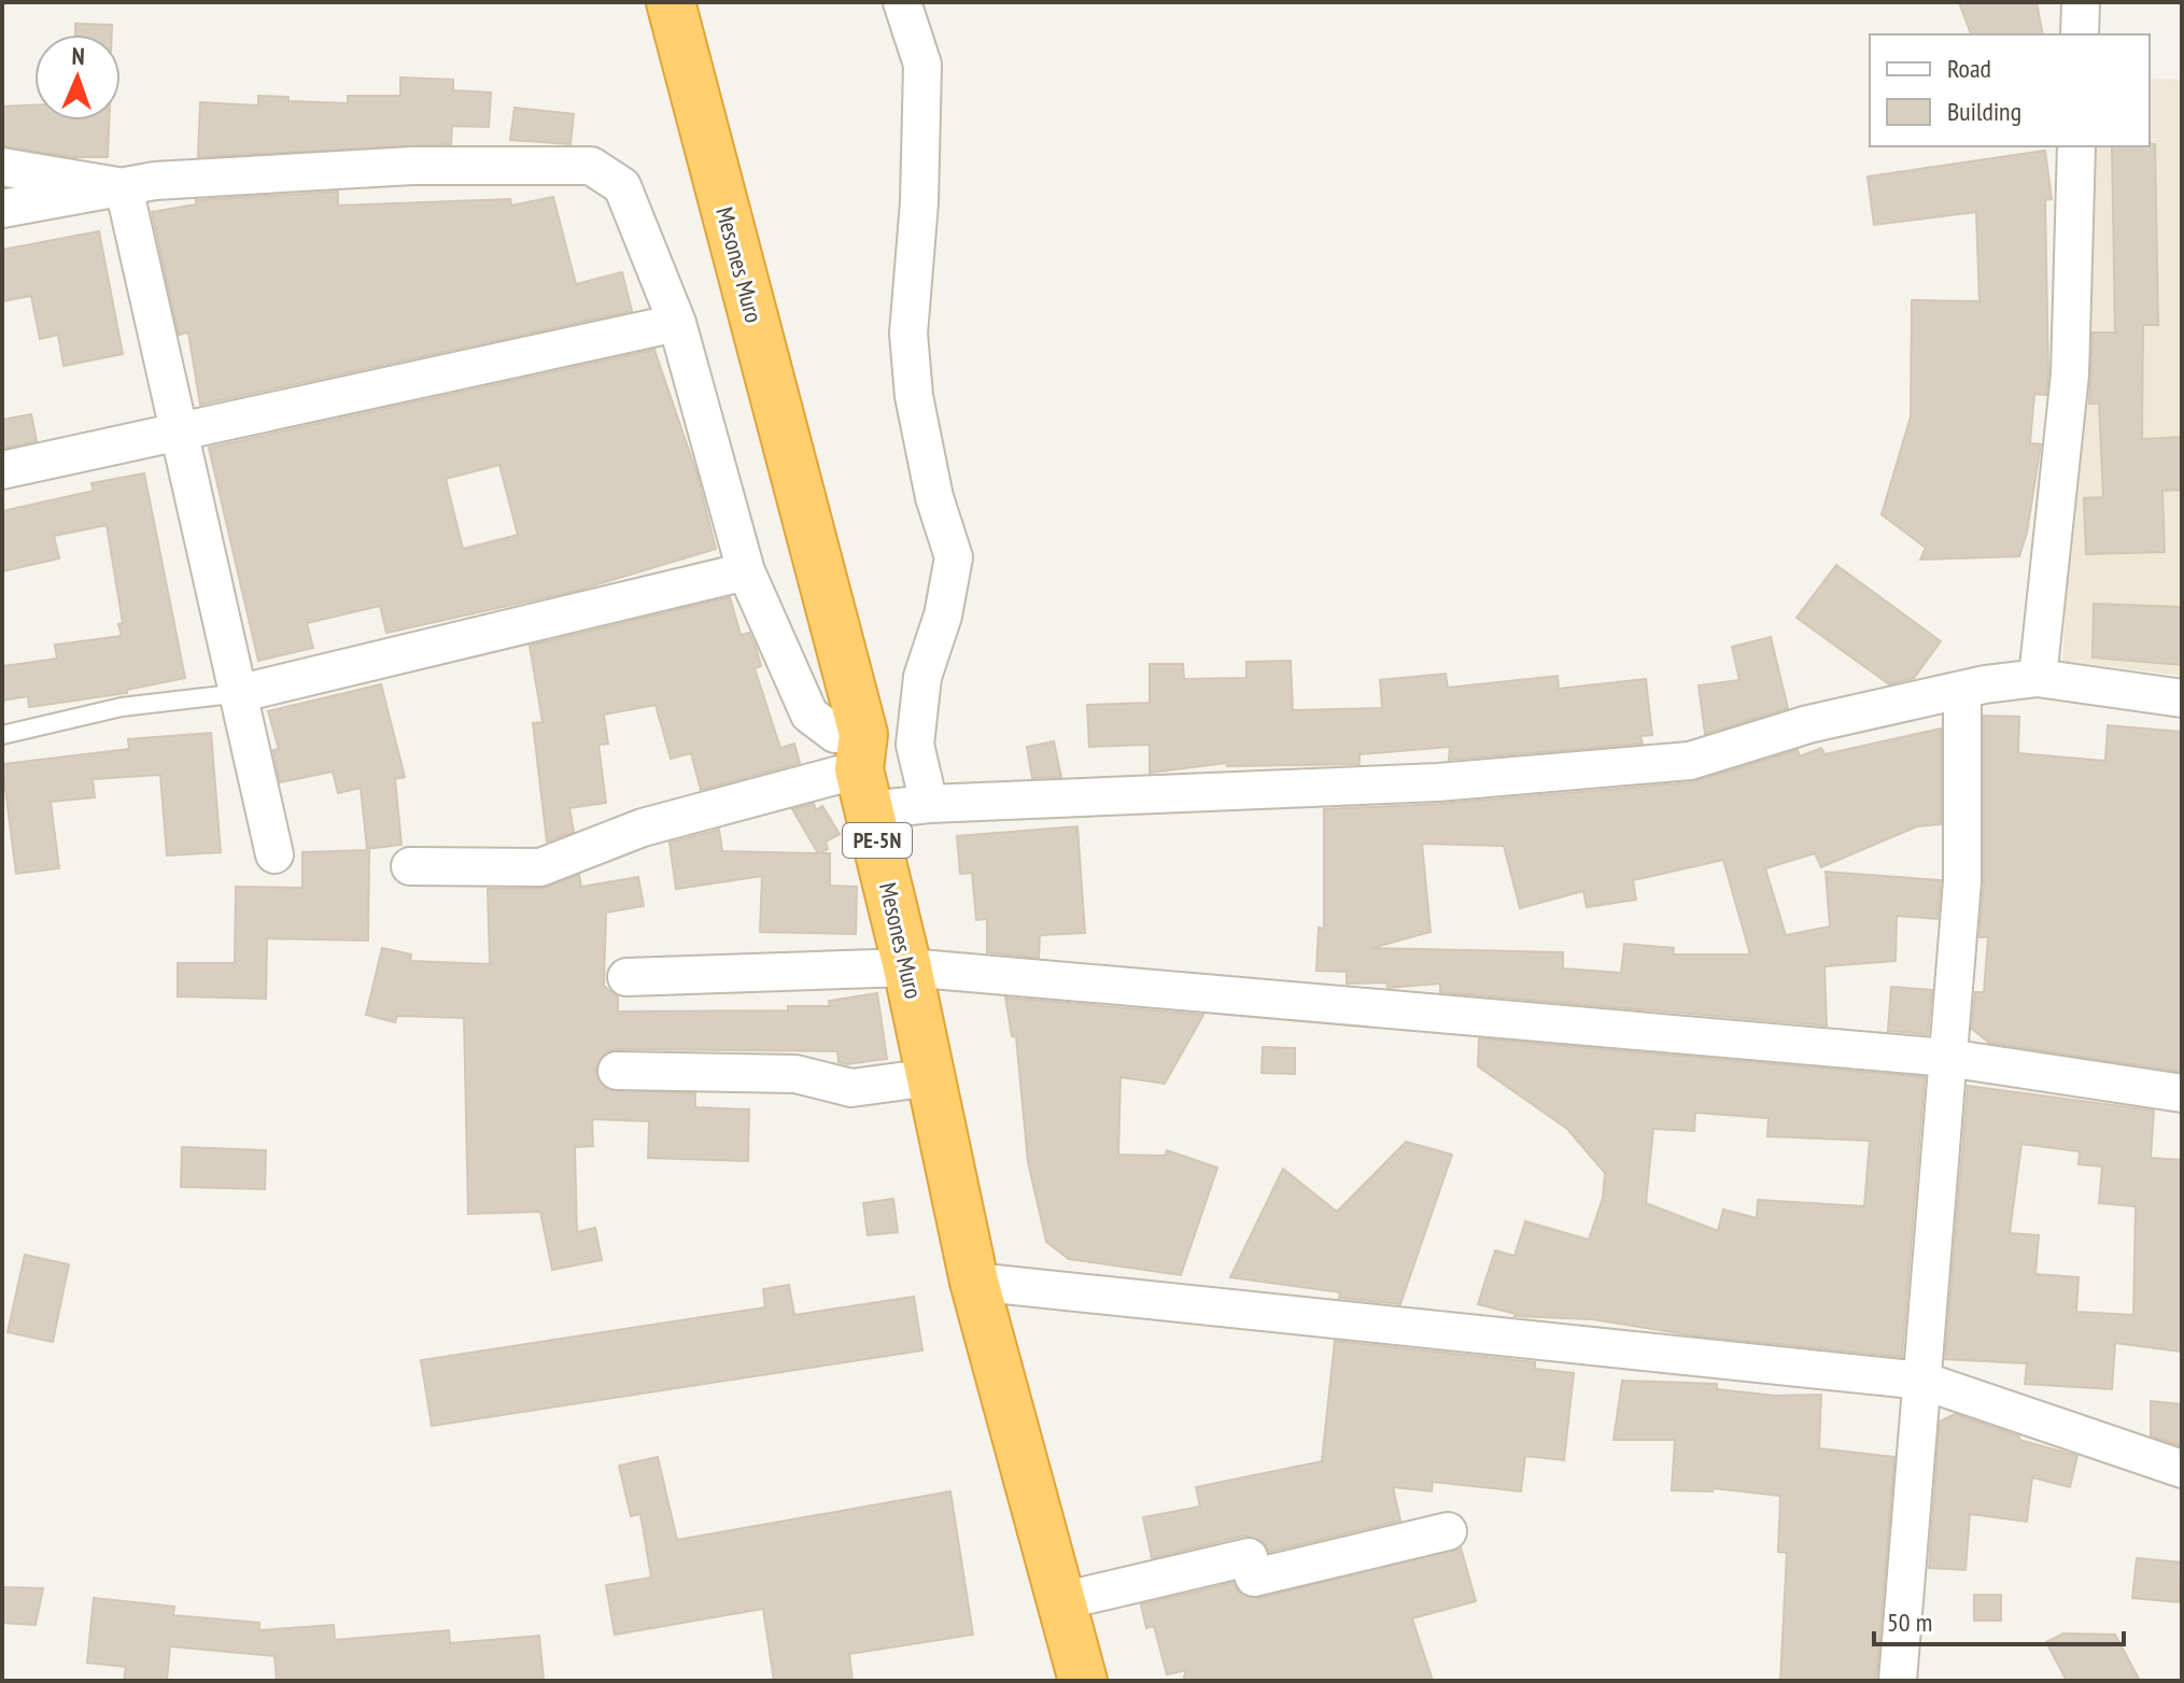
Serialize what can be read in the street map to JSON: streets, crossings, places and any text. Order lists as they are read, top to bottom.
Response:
{
  "streets": {
    "highway": ["Mesones Muro", "PE-5N"]
  },
  "legend": ["Road", "Building"],
  "scale_bar": "50 m",
  "north": "top"
}
